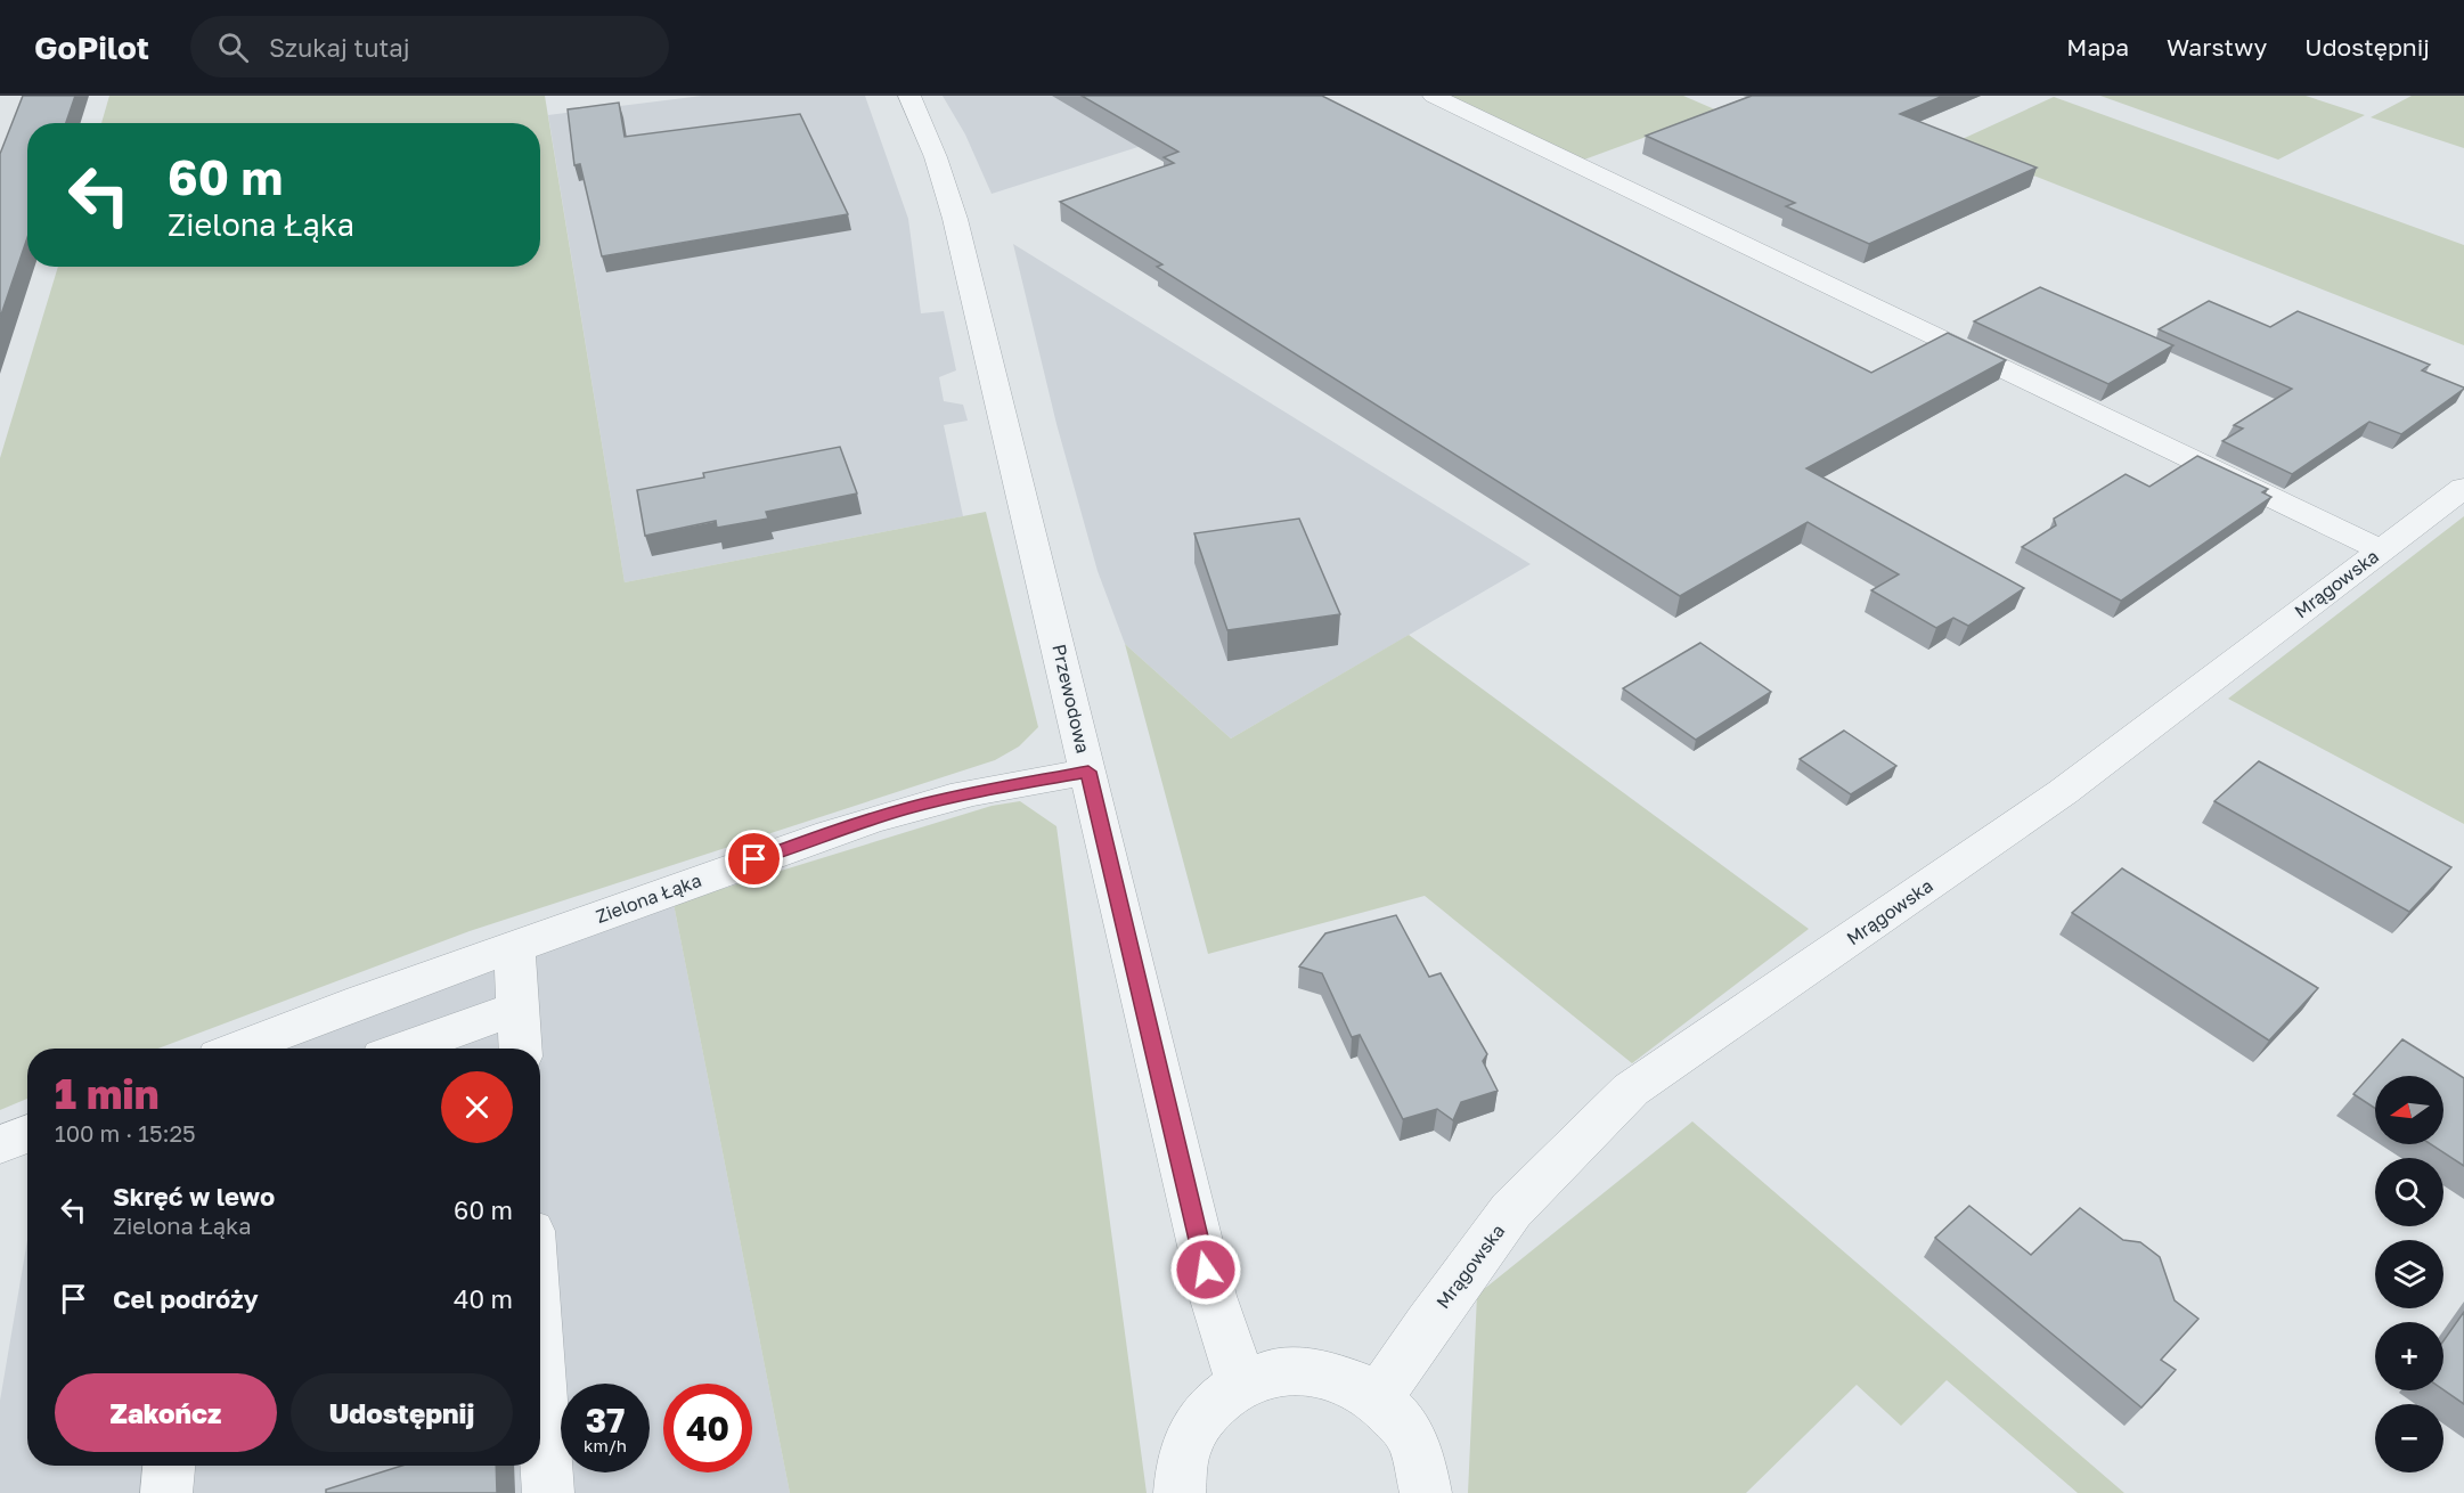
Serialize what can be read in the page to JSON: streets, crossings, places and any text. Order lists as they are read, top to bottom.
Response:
{
  "streets": {
    "street": ["Mrągowska", "Przewodowa", "Zielona Łąka"]
  },
  "crossings": [
    ["Przewodowa", "Zielona Łąka"]
  ],
  "north": "left",
  "page": {
    "header": "GoPilot",
    "search": "Szukaj tutaj",
    "nav": ["Mapa", "Warstwy", "Udostępnij"],
    "turn": ["60 m", "Zielona Łąka"],
    "heading": ["1 min", "100 m · 15:25"],
    "map_buttons": ["+", "−"],
    "list": [
      {
        "name": "Skręć w lewo",
        "note": "Zielona Łąka",
        "value": "60 m"
      },
      {
        "name": "Cel podróży",
        "value": "40 m"
      }
    ],
    "buttons": ["Zakończ", "Udostępnij"],
    "speed": "37 km/h",
    "limit": "40"
  }
}
